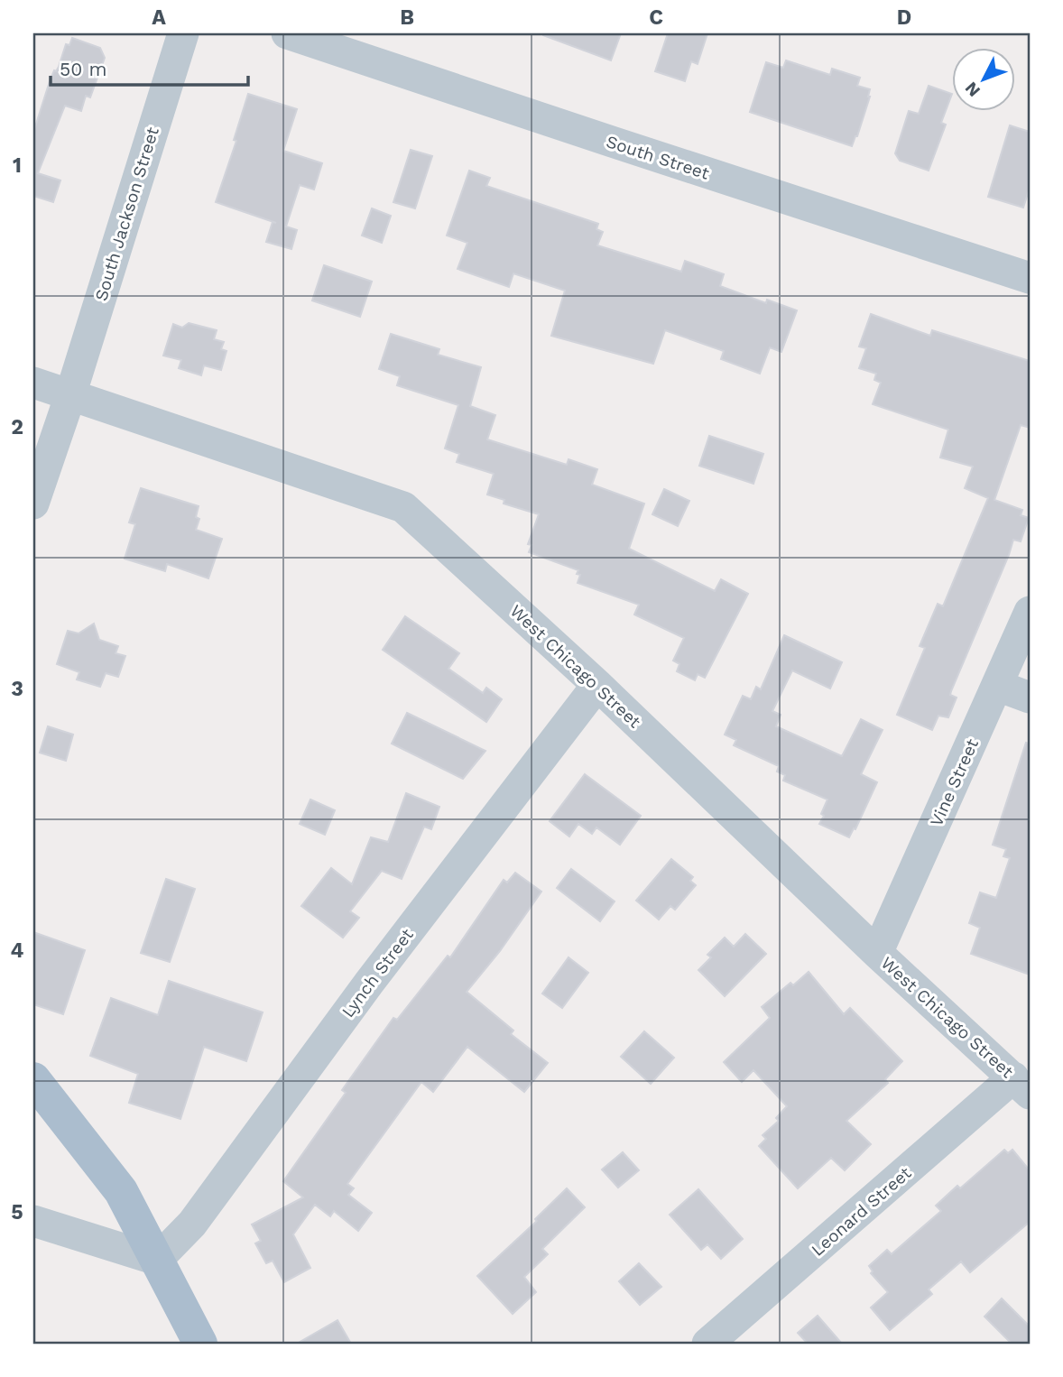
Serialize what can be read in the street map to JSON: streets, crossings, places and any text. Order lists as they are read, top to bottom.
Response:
{
  "streets": {
    "street": [
      "South Street",
      "South Jackson Street",
      "West Chicago Street",
      "Vine Street",
      "Lynch Street",
      "Leonard Street"
    ]
  },
  "crossings": [
    ["South Jackson Street", "West Chicago Street"],
    ["West Chicago Street", "Vine Street"],
    ["West Chicago Street", "Lynch Street"],
    ["West Chicago Street", "Leonard Street"]
  ],
  "scale_bar": "50 m",
  "north": "bottom left",
  "grid": {
    "columns": [
      "A",
      "B",
      "C",
      "D"
    ],
    "rows": [
      "1",
      "2",
      "3",
      "4",
      "5"
    ]
  }
}
